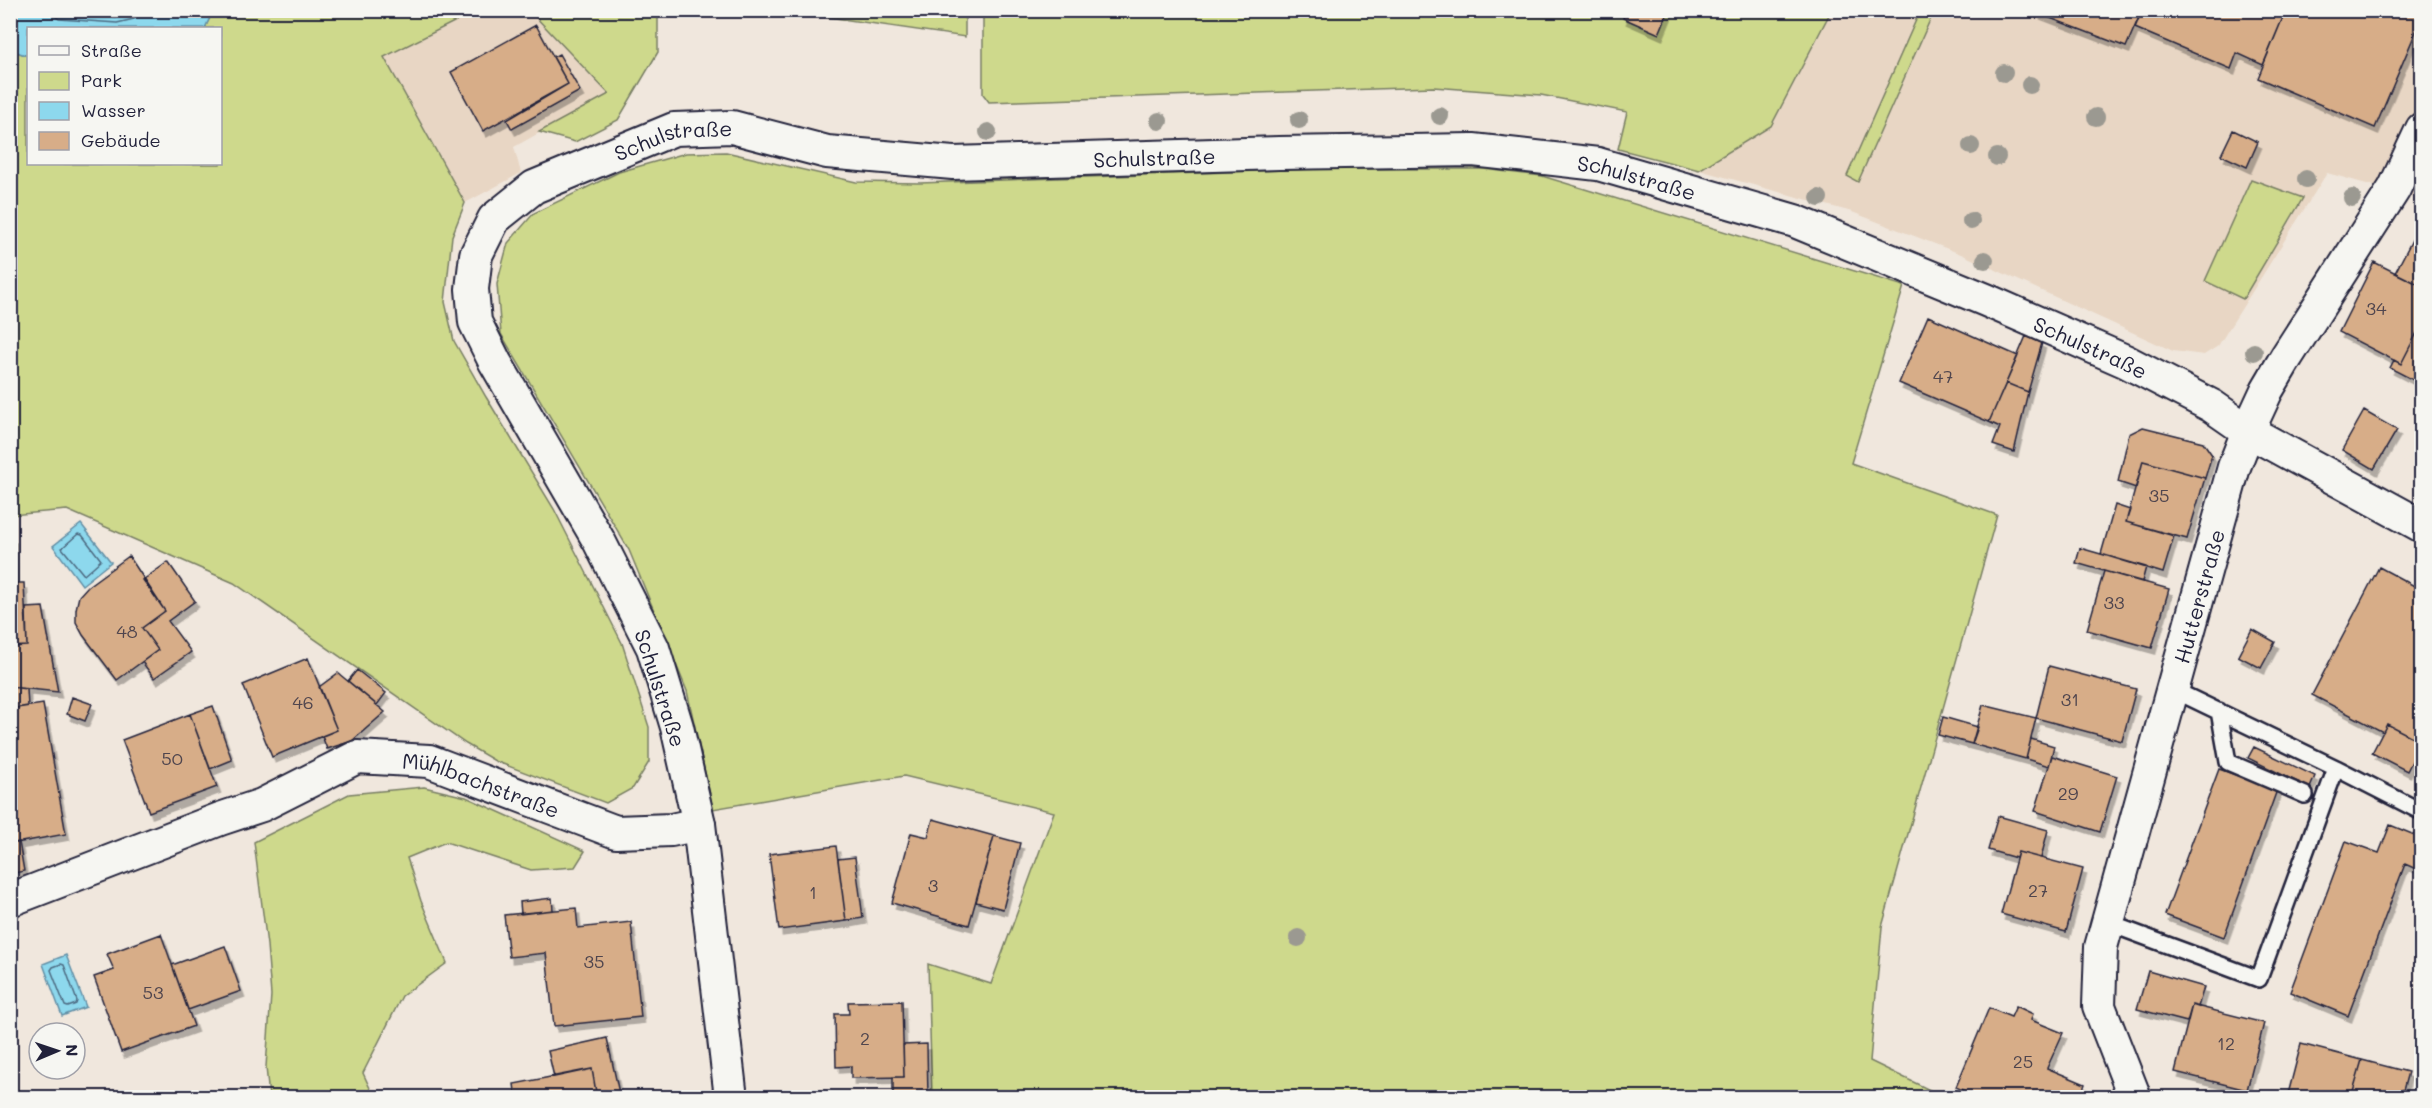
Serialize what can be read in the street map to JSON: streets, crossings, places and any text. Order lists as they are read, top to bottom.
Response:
{
  "streets": {
    "street": ["Schulstraße", "Hutterstraße", "Mühlbachstraße"]
  },
  "crossings": [
    ["Schulstraße", "Hutterstraße"],
    ["Schulstraße", "Mühlbachstraße"]
  ],
  "house_numbers": [
    "34",
    "47",
    "35",
    "33",
    "48",
    "31",
    "46",
    "50",
    "29",
    "3",
    "27",
    "1",
    "35",
    "53",
    "2",
    "12",
    "25"
  ],
  "legend": [
    "Straße",
    "Park",
    "Wasser",
    "Gebäude"
  ],
  "north": "right"
}
